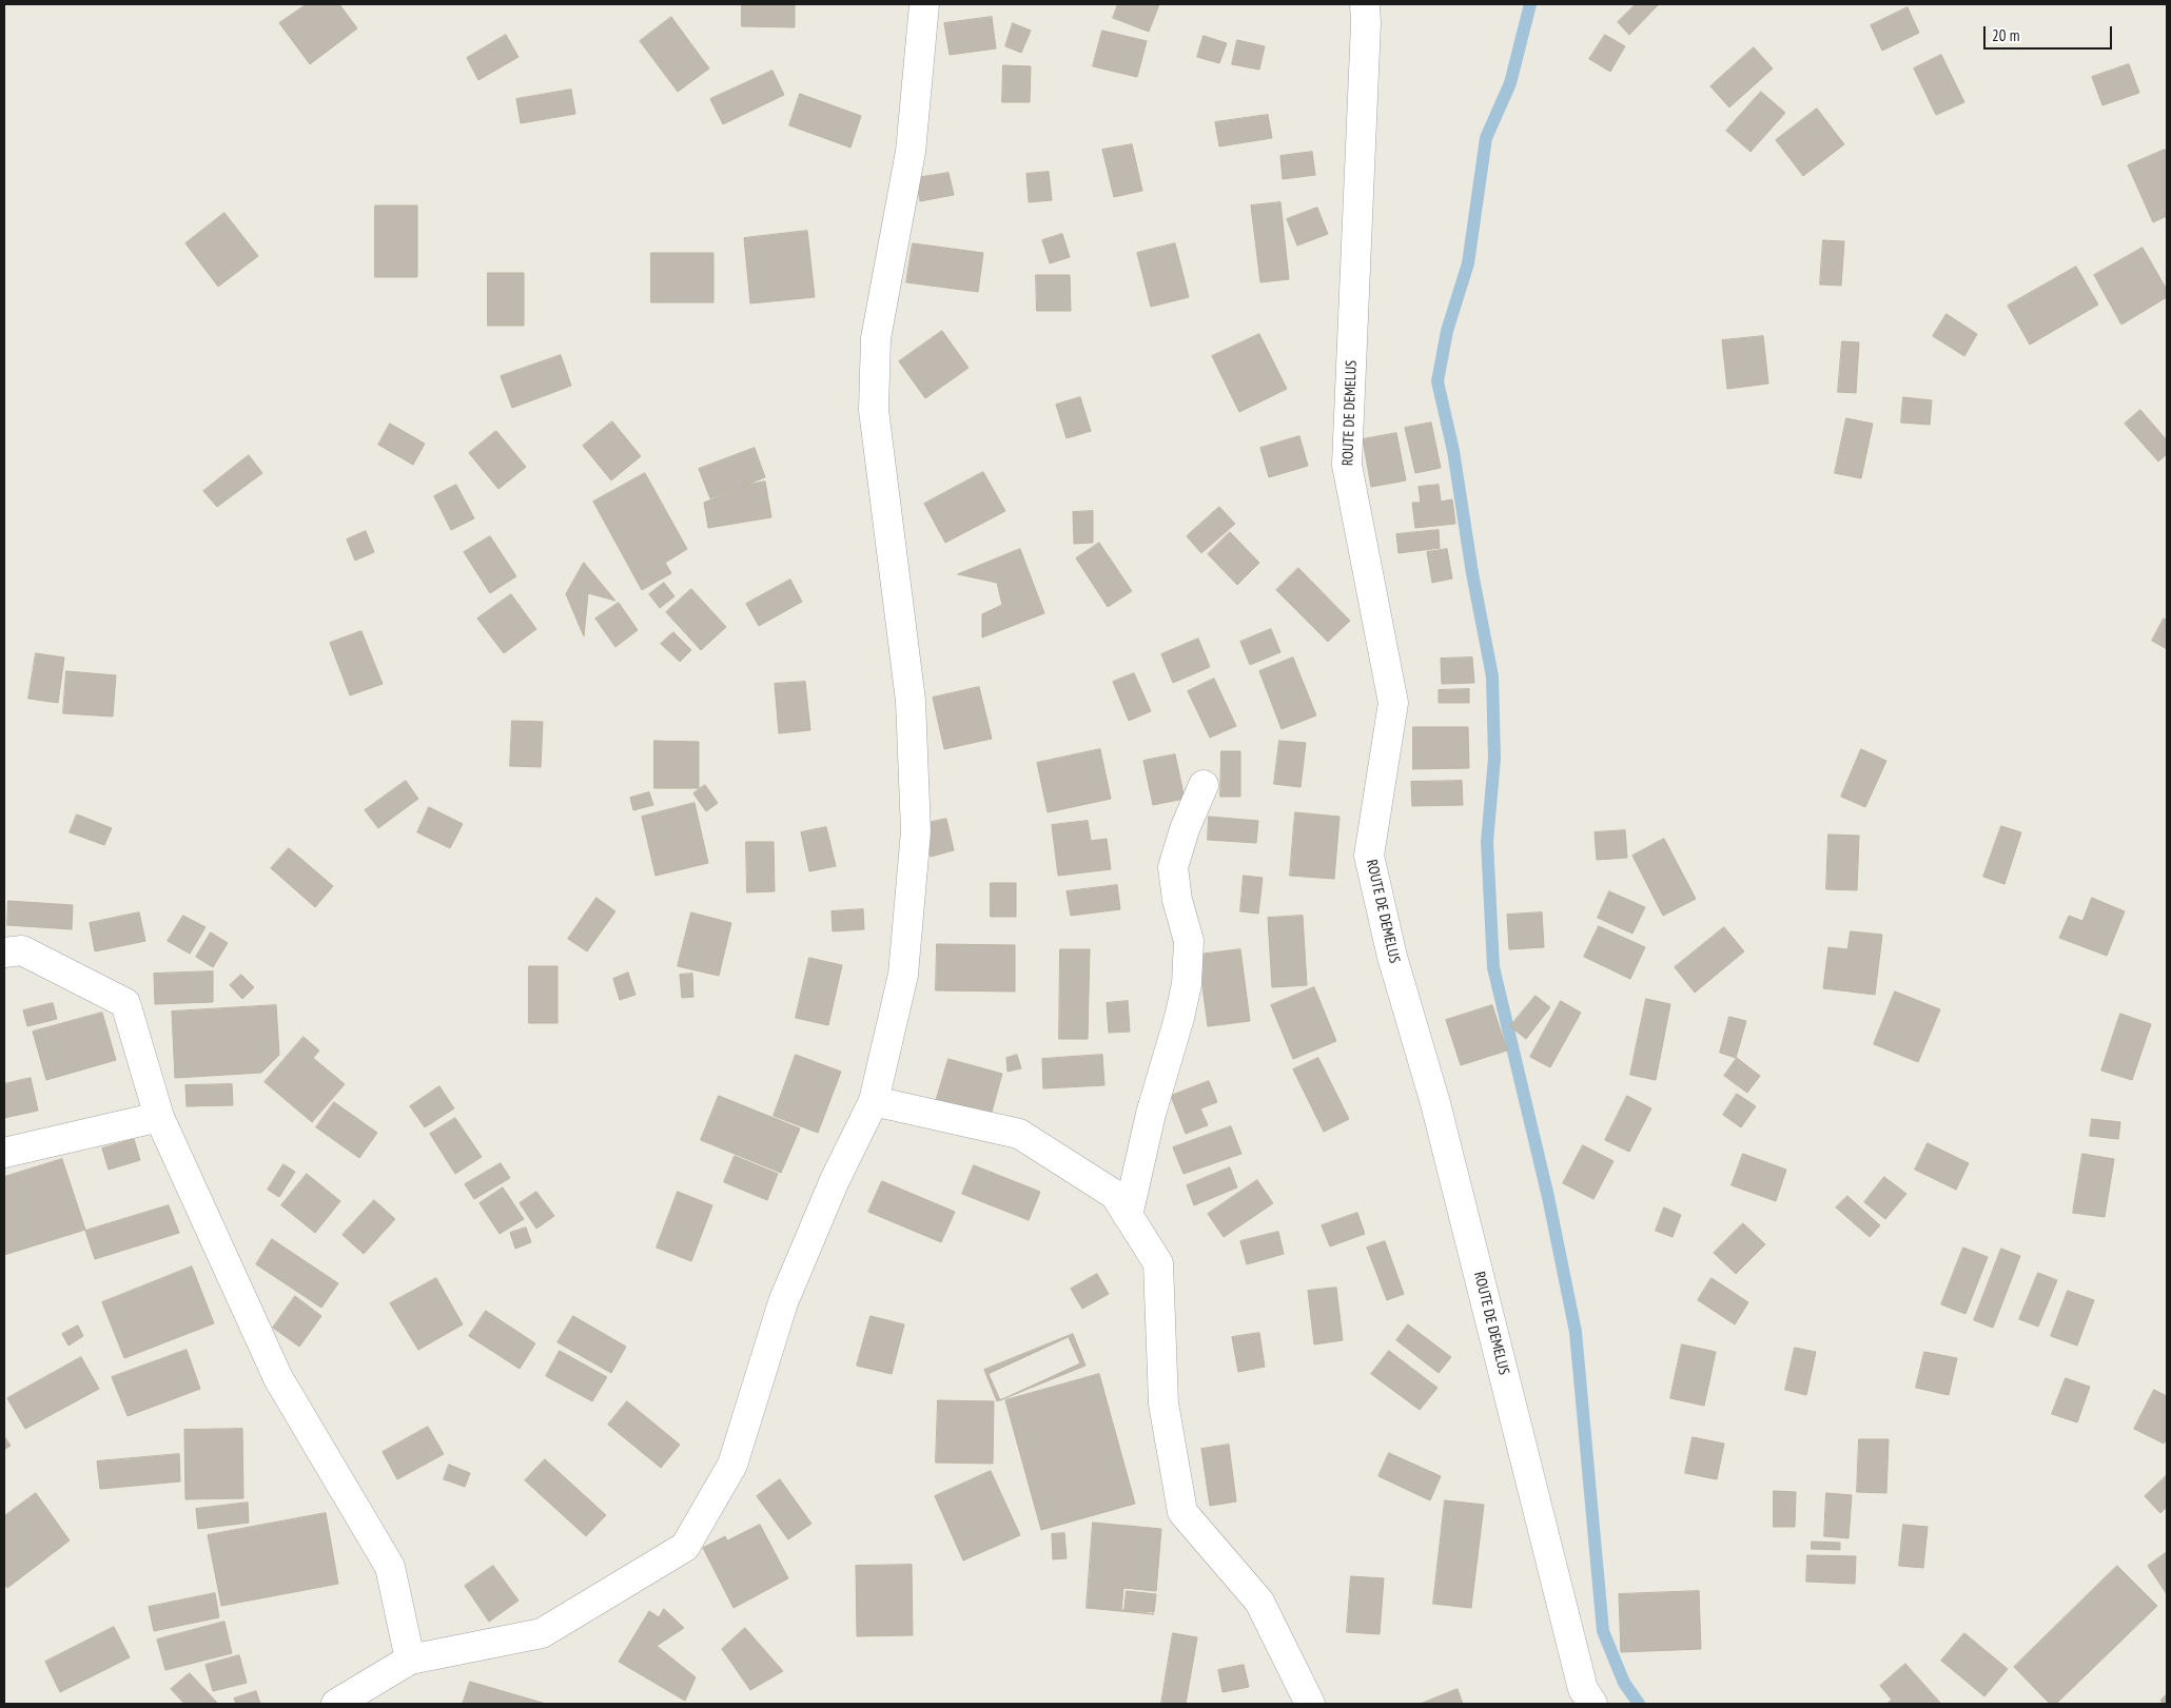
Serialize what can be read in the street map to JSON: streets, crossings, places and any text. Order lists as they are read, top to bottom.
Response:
{
  "streets": {
    "street": ["ROUTE DE DEMELUS"]
  },
  "scale_bar": "20 m"
}
